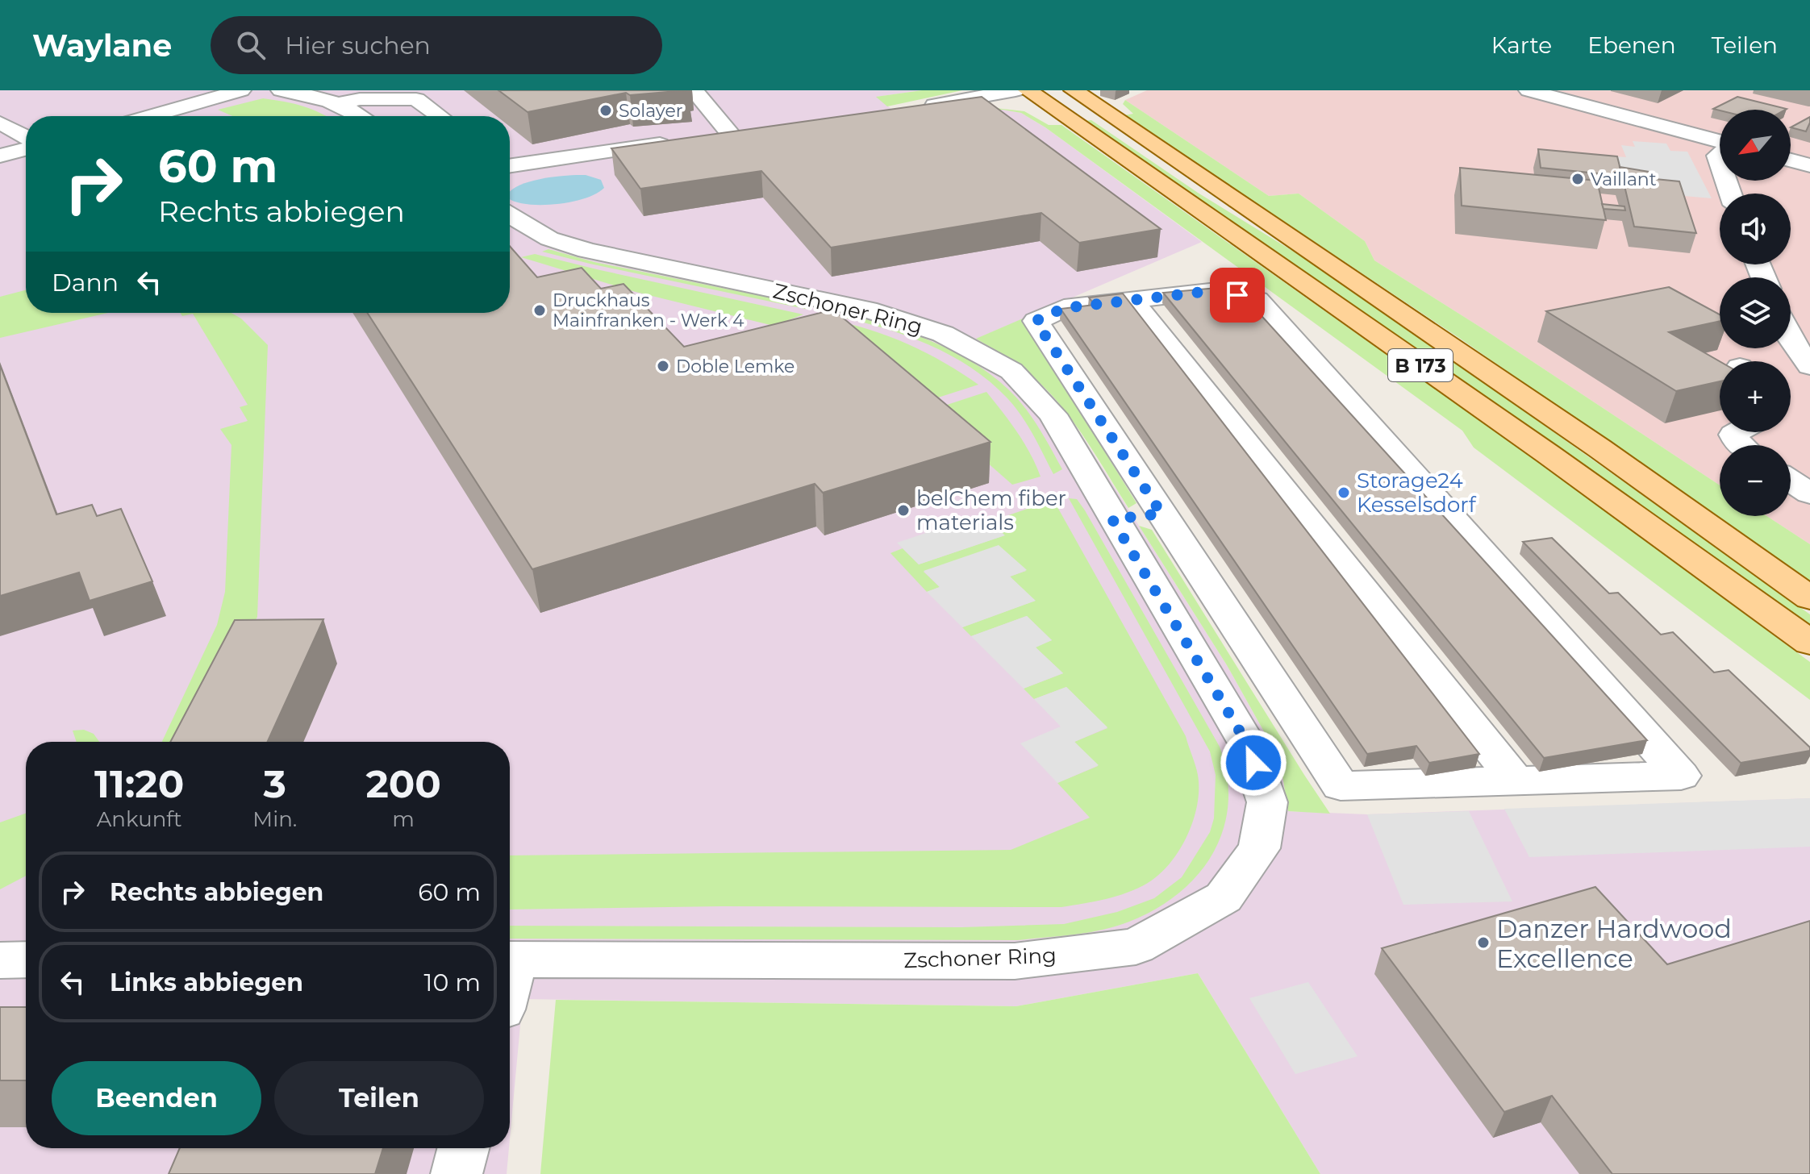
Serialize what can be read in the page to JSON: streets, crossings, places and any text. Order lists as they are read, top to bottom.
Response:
{
  "streets": {
    "main road": ["B 173"],
    "street": ["Zschoner Ring"]
  },
  "places": [
    "Solayer",
    "Vaillant",
    "Druckhaus Mainfranken - Werk 4",
    "Doble Lemke",
    "Storage24 Kesselsdorf",
    "belChem fiber materials",
    "Danzer Hardwood Excellence"
  ],
  "north": "bottom left",
  "page": {
    "header": "Waylane",
    "search": "Hier suchen",
    "nav": ["Karte", "Ebenen", "Teilen"],
    "map_buttons": ["+", "−"],
    "turn": ["60 m", "Rechts abbiegen"],
    "then": "Dann",
    "eta": [
      "11:20",
      "Ankunft",
      "3",
      "Min.",
      "200",
      "m"
    ],
    "list": [
      {
        "name": "Rechts abbiegen",
        "value": "60 m"
      },
      {
        "name": "Links abbiegen",
        "value": "10 m"
      }
    ],
    "buttons": ["Beenden", "Teilen"]
  }
}
